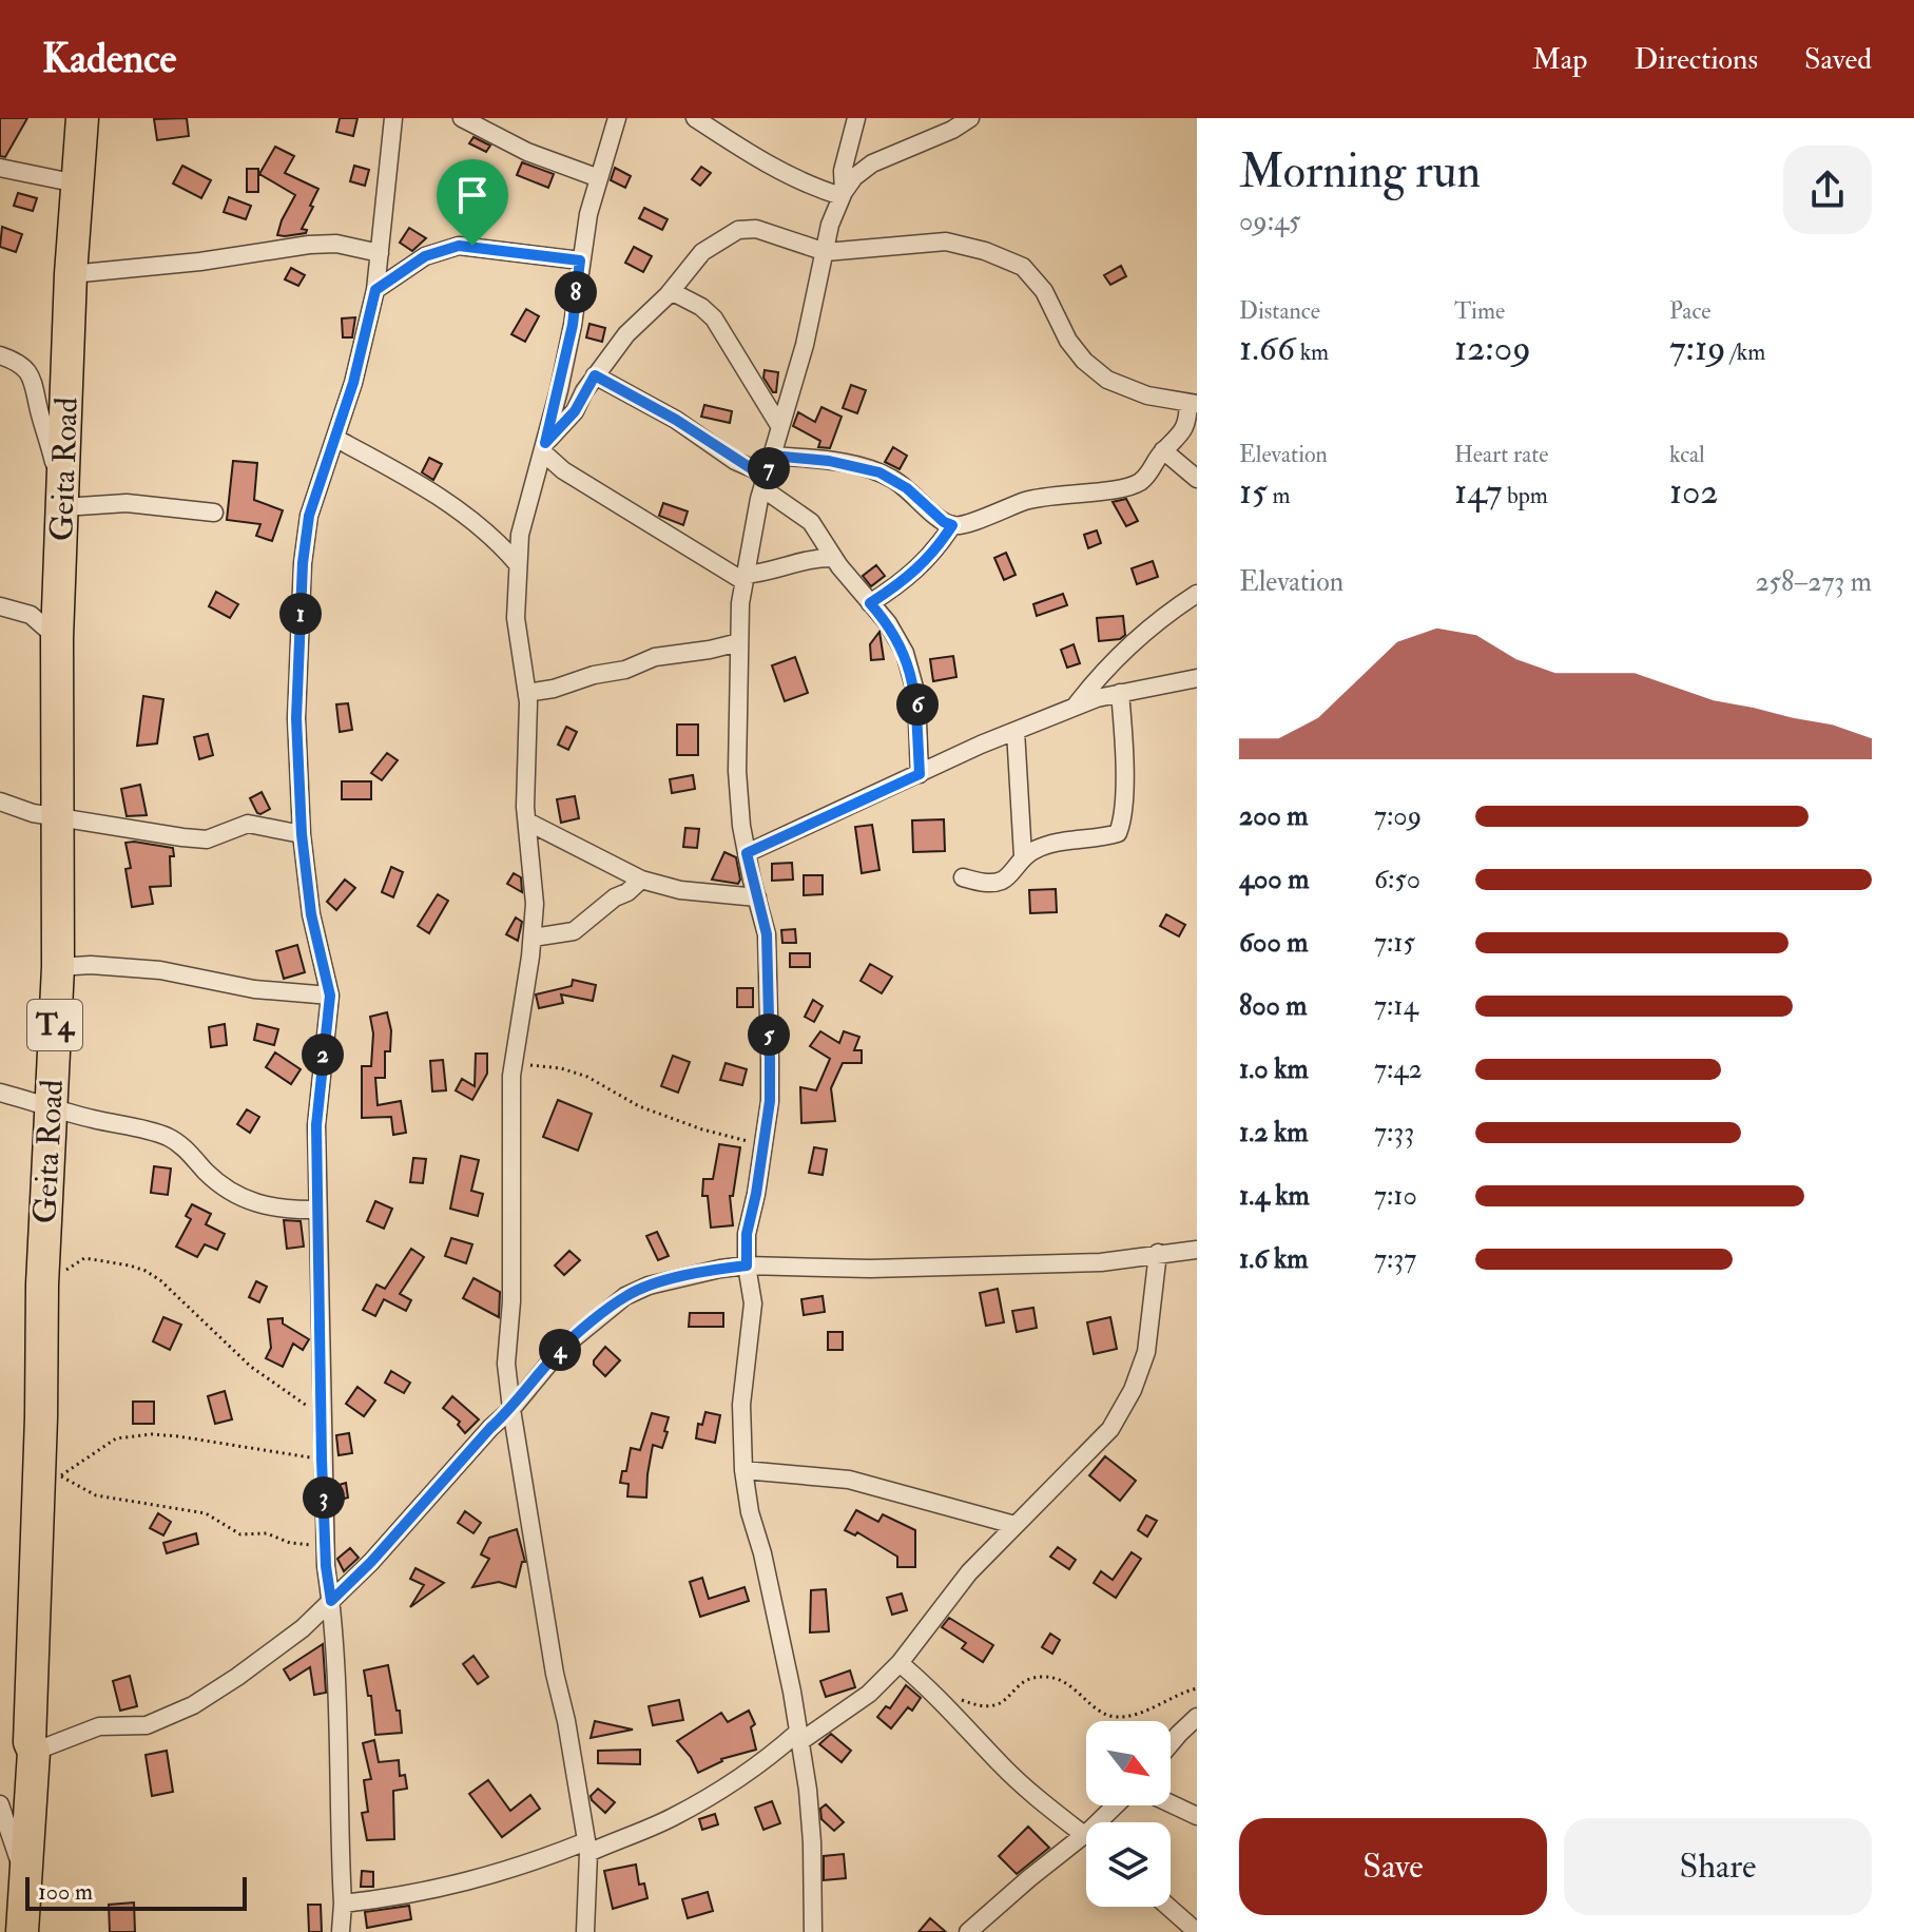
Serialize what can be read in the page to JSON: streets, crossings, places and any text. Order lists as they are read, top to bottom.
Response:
{
  "streets": {
    "highway": ["Geita Road", "T4"]
  },
  "scale_bar": "100 m",
  "north": "bottom right",
  "page": {
    "header": "Kadence",
    "nav": ["Map", "Directions", "Saved"],
    "heading": ["Morning run", "09:45"],
    "stats": [
      ["Distance", "1.66 km"],
      ["Time", "12:09"],
      ["Pace", "7:19 /km"],
      ["Elevation", "15 m"],
      ["Heart rate", "147 bpm"],
      ["kcal", "102"]
    ],
    "pins": [
      "8",
      "7",
      "1",
      "6",
      "5",
      "2",
      "4",
      "3"
    ],
    "chart": ["Elevation", "258–273 m"],
    "list": [
      {
        "name": "200 m",
        "note": "7:09"
      },
      {
        "name": "400 m",
        "note": "6:50"
      },
      {
        "name": "600 m",
        "note": "7:15"
      },
      {
        "name": "800 m",
        "note": "7:14"
      },
      {
        "name": "1.0 km",
        "note": "7:42"
      },
      {
        "name": "1.2 km",
        "note": "7:33"
      },
      {
        "name": "1.4 km",
        "note": "7:10"
      },
      {
        "name": "1.6 km",
        "note": "7:37"
      }
    ],
    "buttons": ["Save", "Share"],
    "scale": "100 m"
  }
}
